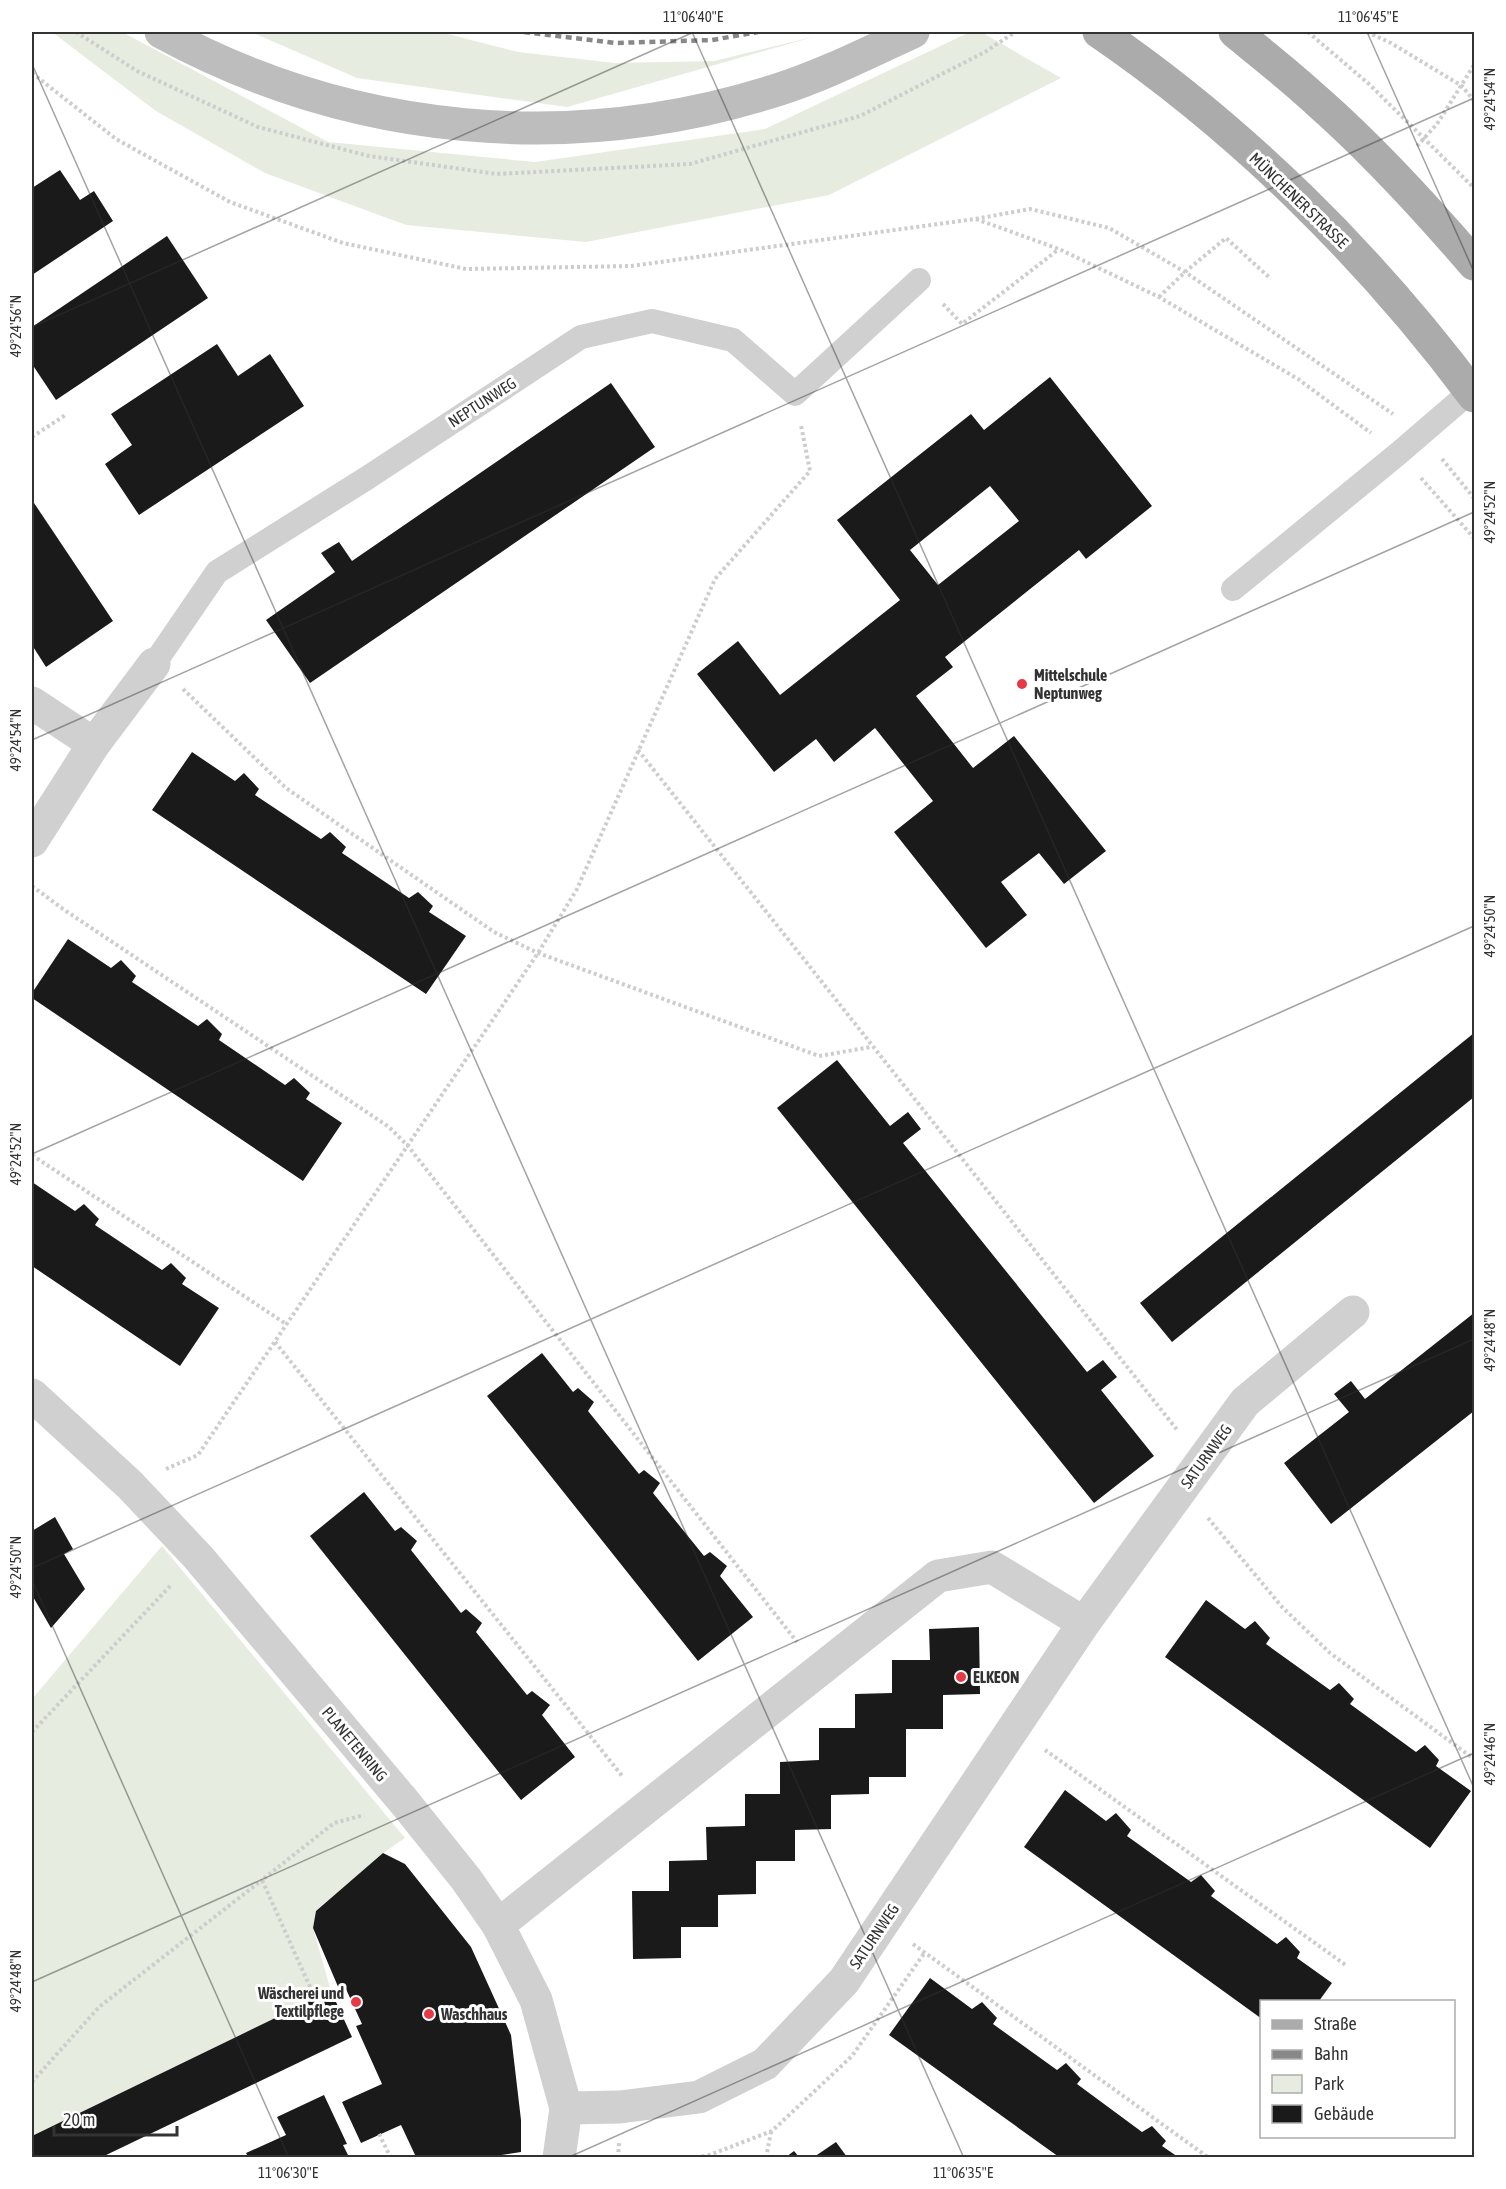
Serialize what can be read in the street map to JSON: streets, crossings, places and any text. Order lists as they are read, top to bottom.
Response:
{
  "streets": {
    "main road": ["MÜNCHENER STRASSE"],
    "street": ["NEPTUNWEG", "SATURNWEG", "PLANETENRING"]
  },
  "crossings": [
    ["SATURNWEG", "PLANETENRING"]
  ],
  "places": [
    "Mittelschule Neptunweg",
    "ELKEON",
    "Wäscherei und Textilpflege",
    "Waschhaus"
  ],
  "legend": [
    "Straße",
    "Bahn",
    "Park",
    "Gebäude"
  ],
  "scale_bar": "20 m",
  "coordinates": [
    "11°06'40\"E",
    "11°06'45\"E",
    "49°24'54\"N",
    "49°24'56\"N",
    "49°24'52\"N",
    "49°24'50\"N",
    "49°24'48\"N",
    "49°24'46\"N",
    "11°06'30\"E",
    "11°06'35\"E"
  ]
}
